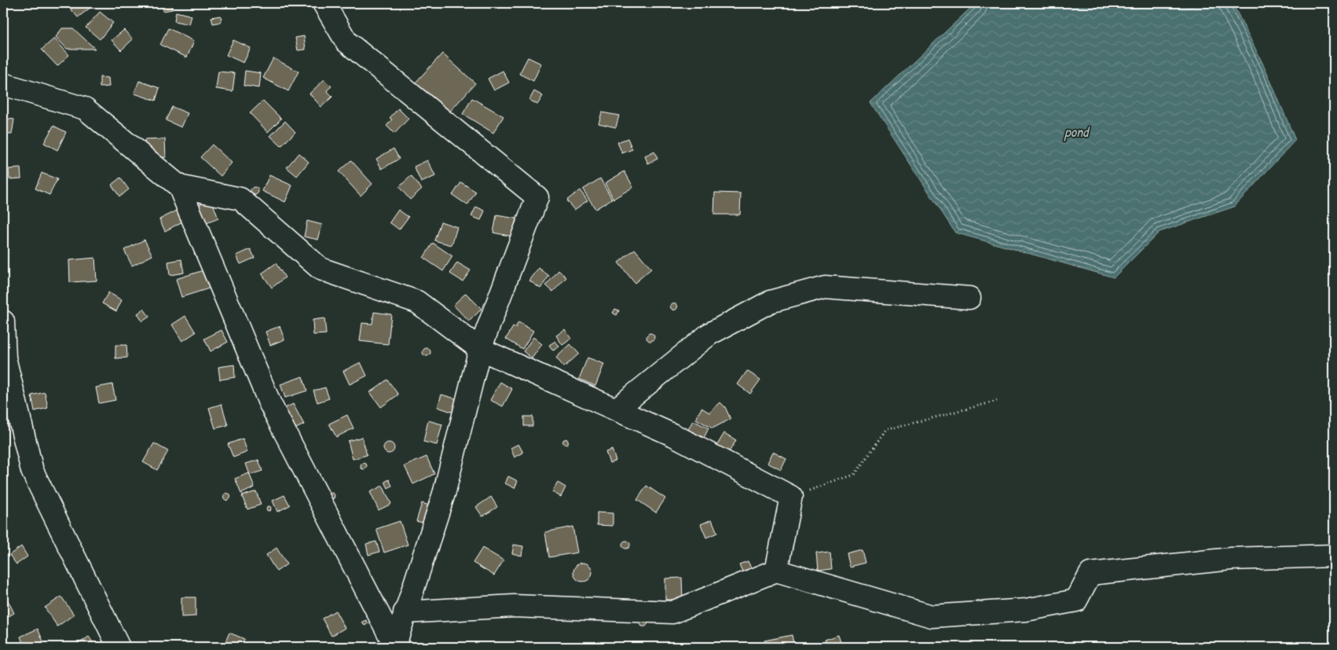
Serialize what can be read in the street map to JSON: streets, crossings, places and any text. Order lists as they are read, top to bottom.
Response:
{
  "water": ["pond"]
}
